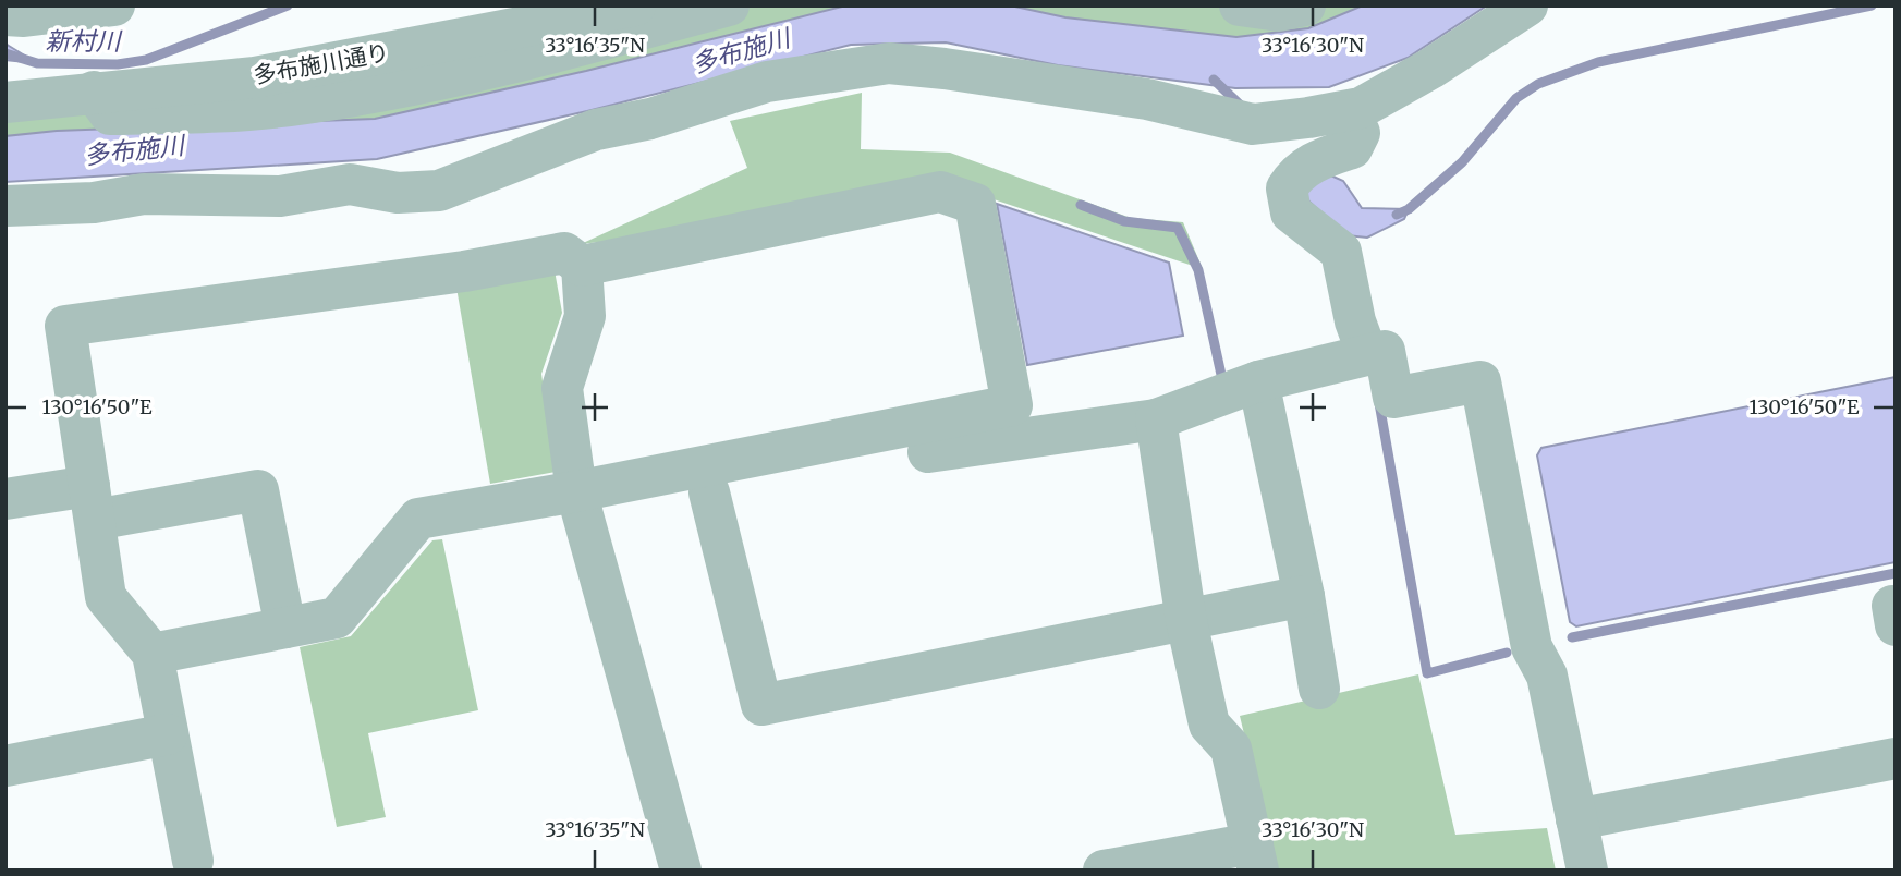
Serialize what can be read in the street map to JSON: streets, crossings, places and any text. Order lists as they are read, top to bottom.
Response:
{
  "streets": {
    "street": ["多布施川通り"]
  },
  "water": ["新村川", "多布施川"],
  "coordinates": ["33°16'35\"N", "33°16'30\"N", "130°16'50\"E"]
}
